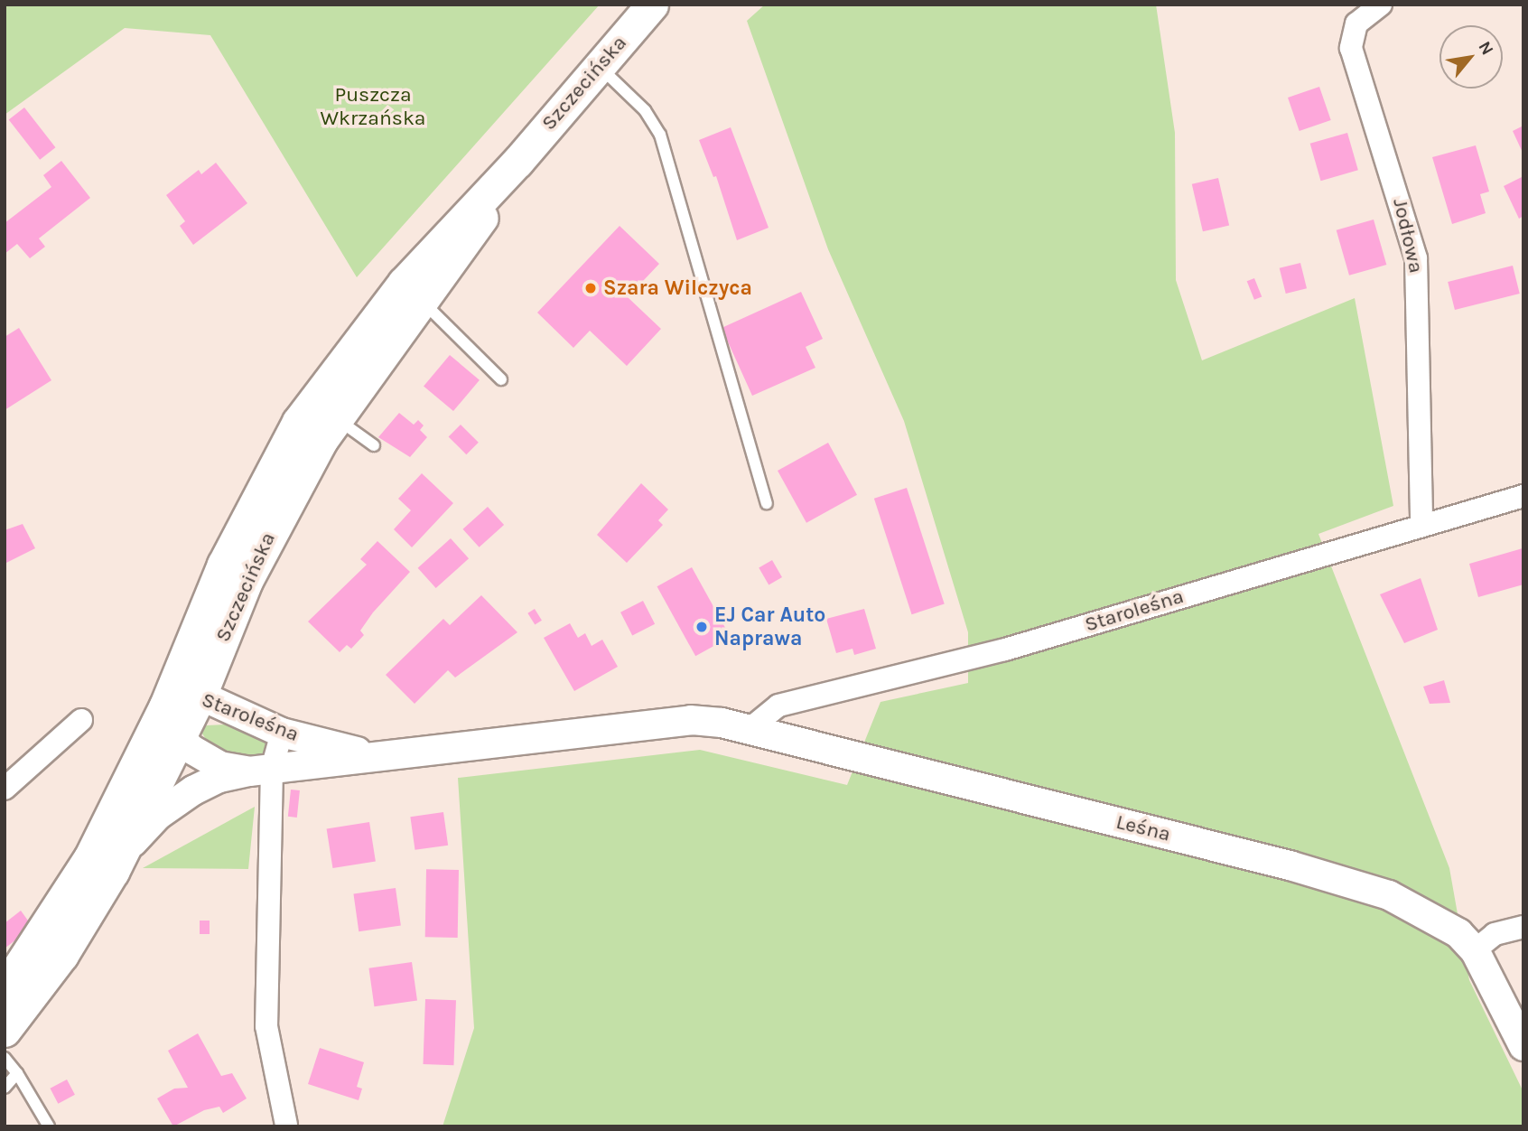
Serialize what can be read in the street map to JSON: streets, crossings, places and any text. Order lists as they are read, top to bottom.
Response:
{
  "streets": {
    "main road": ["Szczecińska"],
    "street": ["Jodłowa", "Staroleśna", "Leśna"]
  },
  "crossings": [
    ["Szczecińska", "Staroleśna"],
    ["Jodłowa", "Staroleśna"],
    ["Staroleśna", "Leśna"]
  ],
  "parks": ["Puszcza Wkrzańska"],
  "places": ["Szara Wilczyca", "EJ Car Auto Naprawa"],
  "north": "top right"
}
